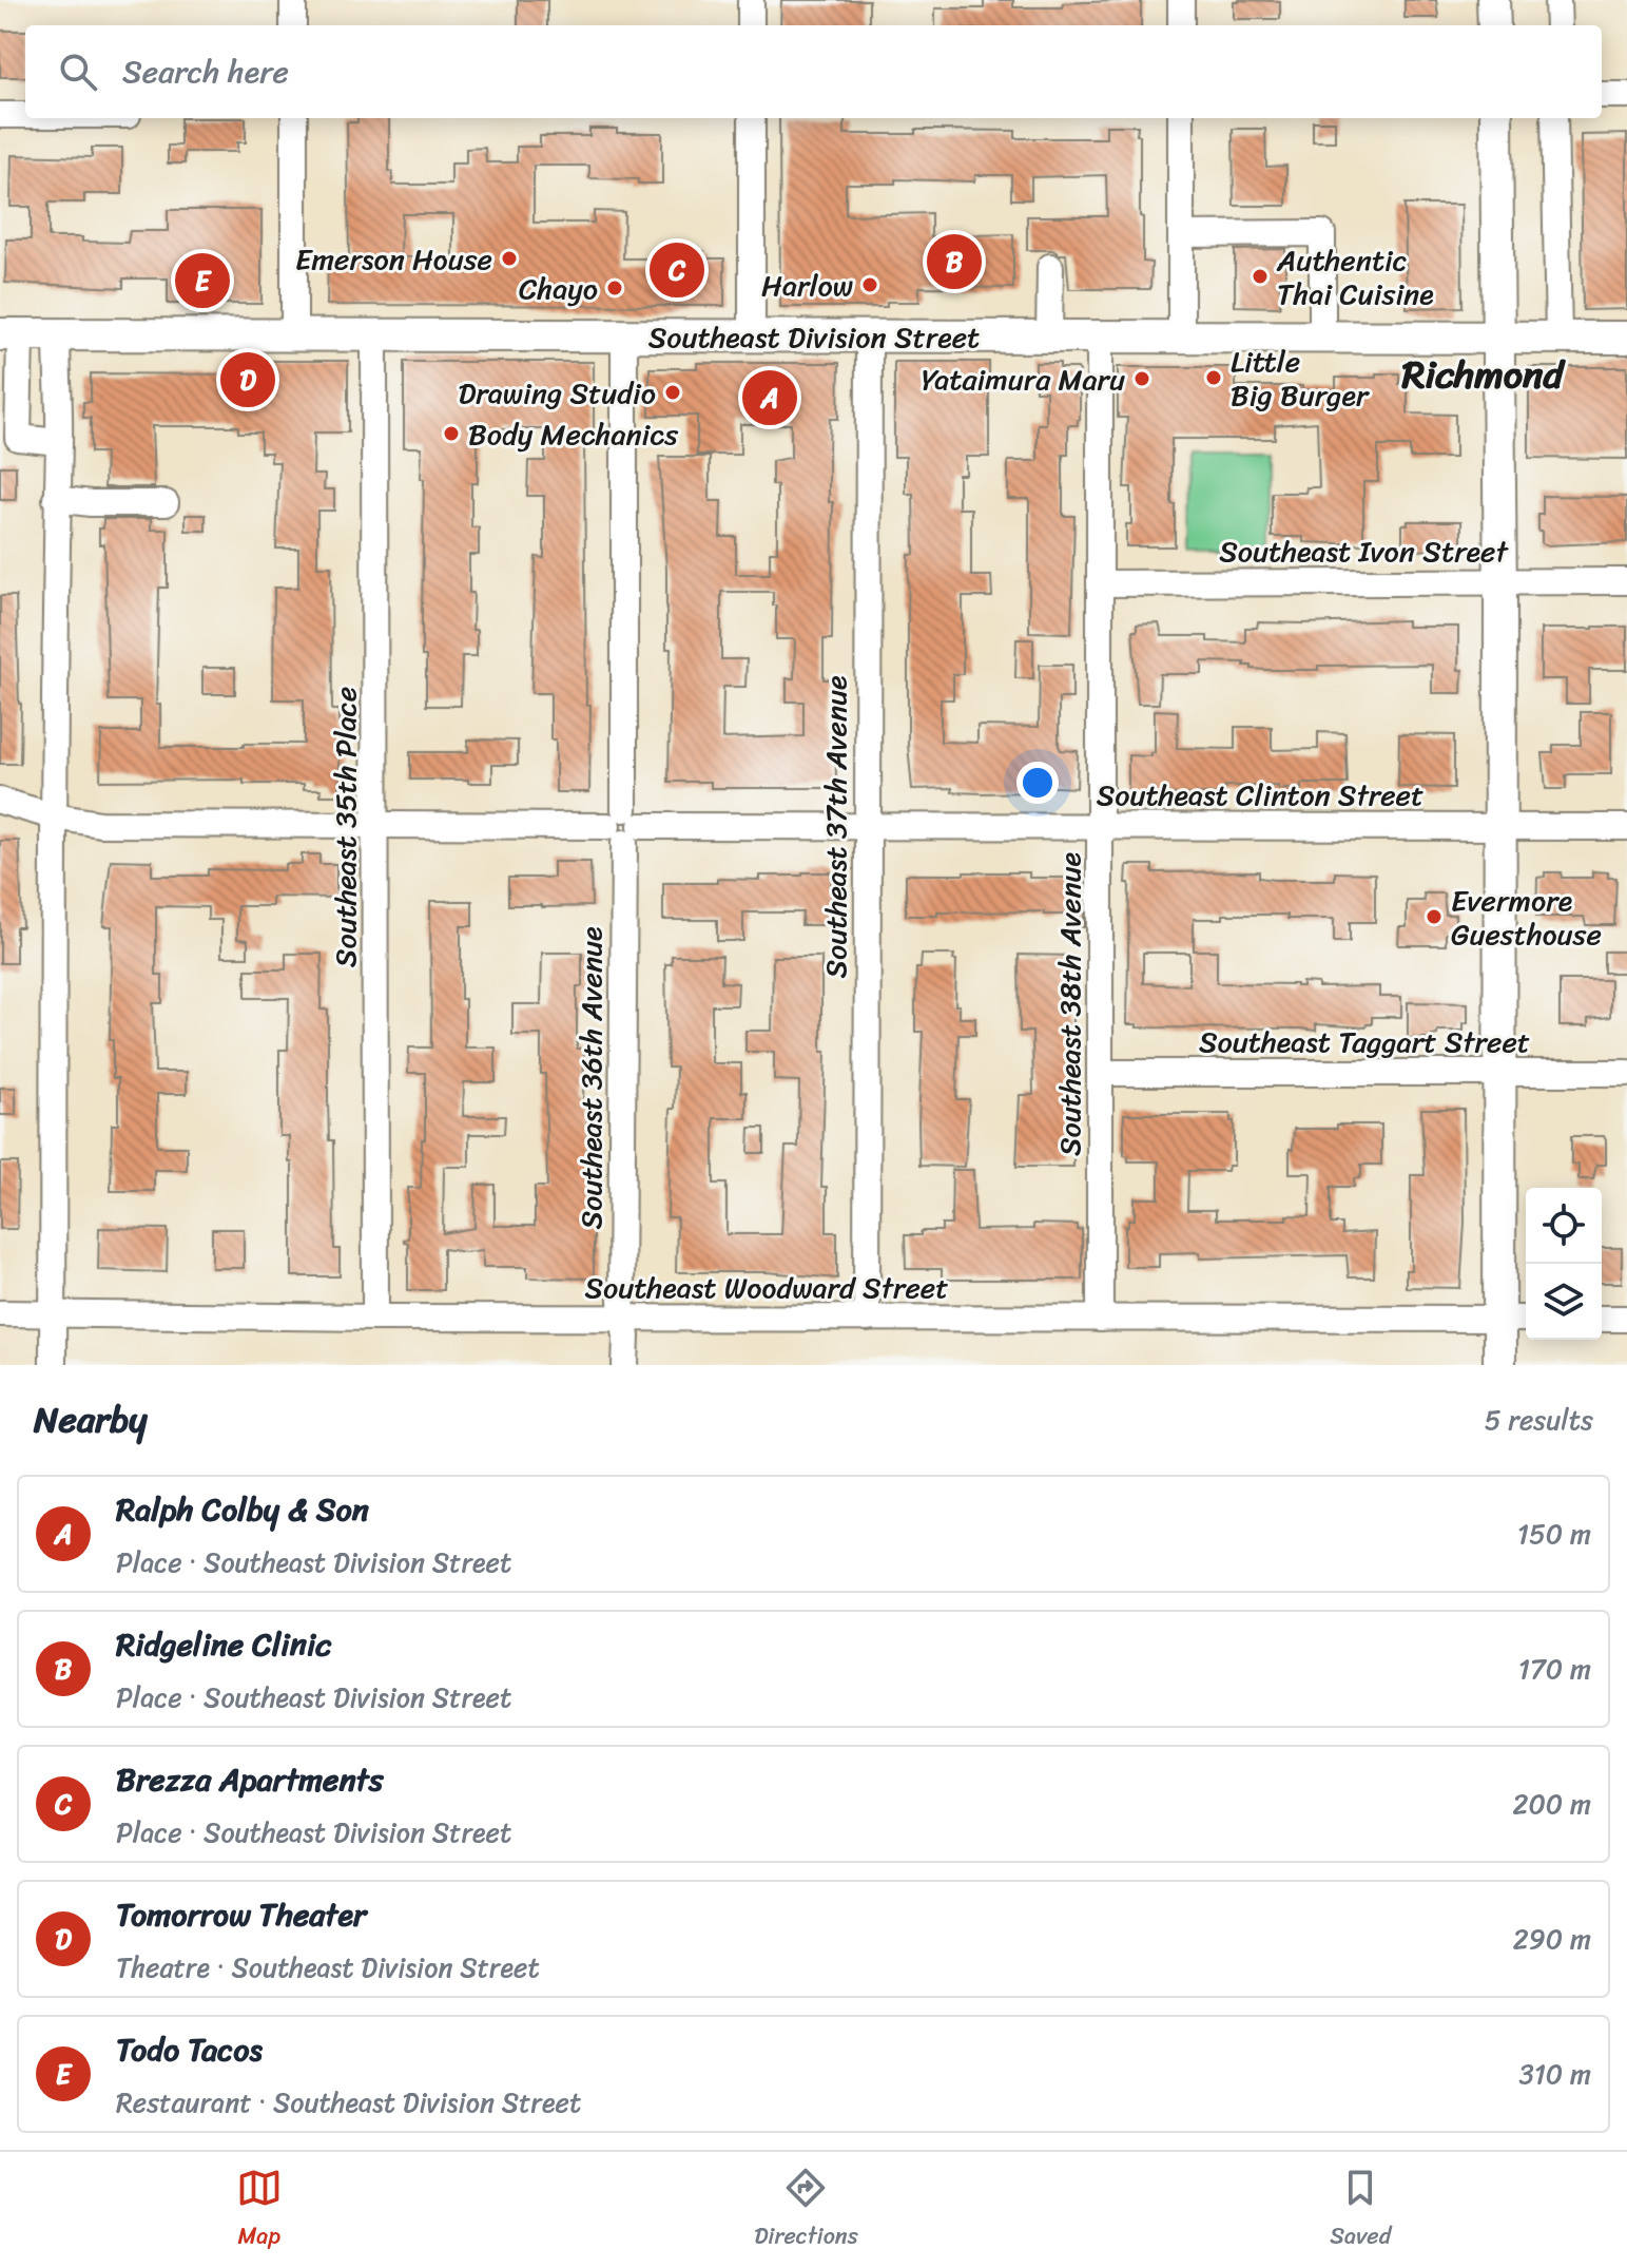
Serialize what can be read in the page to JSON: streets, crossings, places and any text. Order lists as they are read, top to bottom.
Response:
{
  "streets": {
    "main road": ["Southeast Division Street"],
    "street": [
      "Southeast Ivon Street",
      "Southeast Clinton Street",
      "Southeast 35th Place",
      "Southeast 37th Avenue",
      "Southeast 38th Avenue",
      "Southeast Taggart Street",
      "Southeast 36th Avenue",
      "Southeast Woodward Street"
    ]
  },
  "crossings": [
    ["Southeast Division Street", "Southeast 35th Place"],
    ["Southeast Division Street", "Southeast 37th Avenue"],
    ["Southeast Division Street", "Southeast 38th Avenue"],
    ["Southeast Division Street", "Southeast 36th Avenue"],
    ["Southeast Ivon Street", "Southeast 38th Avenue"],
    ["Southeast Clinton Street", "Southeast 35th Place"],
    ["Southeast Clinton Street", "Southeast 37th Avenue"],
    ["Southeast Clinton Street", "Southeast 38th Avenue"],
    ["Southeast Clinton Street", "Southeast 36th Avenue"],
    ["Southeast 35th Place", "Southeast Woodward Street"],
    ["Southeast 37th Avenue", "Southeast Woodward Street"],
    ["Southeast 38th Avenue", "Southeast Taggart Street"],
    ["Southeast 38th Avenue", "Southeast Woodward Street"],
    ["Southeast 36th Avenue", "Southeast Woodward Street"]
  ],
  "districts": ["Richmond"],
  "places": [
    "Emerson House",
    "Authentic Thai Cuisine",
    "Harlow",
    "Chayo",
    "Little Big Burger",
    "Yataimura Maru",
    "Drawing Studio",
    "Body Mechanics",
    "Evermore Guesthouse"
  ],
  "page": {
    "search": "Search here",
    "pins": [
      "B",
      "C",
      "E",
      "D",
      "A"
    ],
    "heading": ["Nearby", "5 results"],
    "list": [
      {
        "mark": "A",
        "name": "Ralph Colby & Son",
        "note": "Place · Southeast Division Street",
        "value": "150 m"
      },
      {
        "mark": "B",
        "name": "Ridgeline Clinic",
        "note": "Place · Southeast Division Street",
        "value": "170 m"
      },
      {
        "mark": "C",
        "name": "Brezza Apartments",
        "note": "Place · Southeast Division Street",
        "value": "200 m"
      },
      {
        "mark": "D",
        "name": "Tomorrow Theater",
        "note": "Theatre · Southeast Division Street",
        "value": "290 m"
      },
      {
        "mark": "E",
        "name": "Todo Tacos",
        "note": "Restaurant · Southeast Division Street",
        "value": "310 m"
      }
    ],
    "nav": ["Map", "Directions", "Saved"]
  }
}
